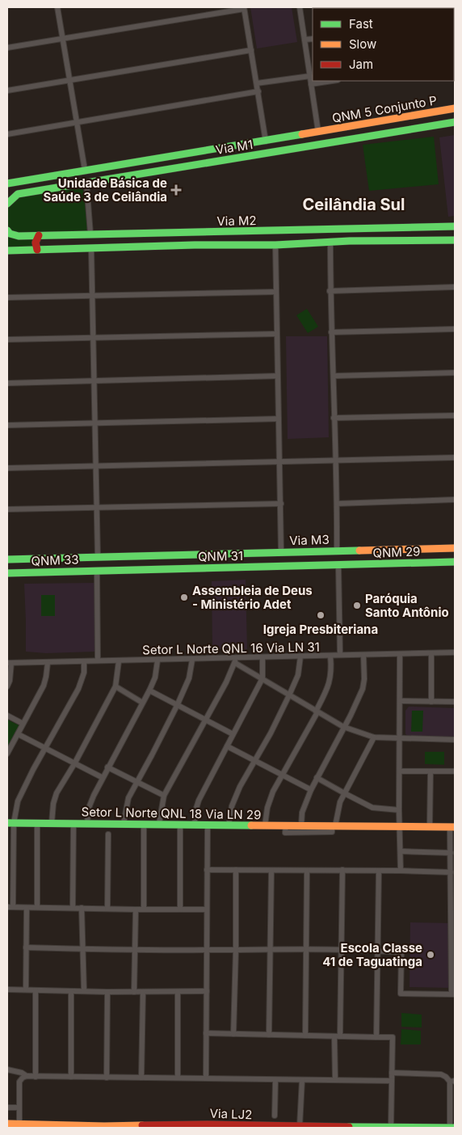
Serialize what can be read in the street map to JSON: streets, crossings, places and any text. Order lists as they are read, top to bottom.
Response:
{
  "streets": {
    "main road": [
      "QNM 5 Conjunto P",
      "Via M1",
      "Via M2",
      "Via M3",
      "QNM 29",
      "QNM 31",
      "QNM 33",
      "Setor L Norte QNL 18 Via LN 29",
      "Via LJ2"
    ],
    "street": ["Setor L Norte QNL 16 Via LN 31"]
  },
  "crossings": [
    ["QNM 5 Conjunto P", "Via M1"],
    ["QNM 29", "QNM 31"],
    ["QNM 31", "QNM 33"]
  ],
  "districts": ["Ceilândia Sul"],
  "places": {
    "health": ["Unidade Básica de Saúde 3 de Ceilândia"],
    "other": [
      "Assembleia de Deus - Ministério Adet",
      "Paróquia Santo Antônio",
      "Igreja Presbiteriana",
      "Escola Classe 41 de Taguatinga"
    ]
  },
  "legend": ["Fast", "Slow", "Jam"]
}
